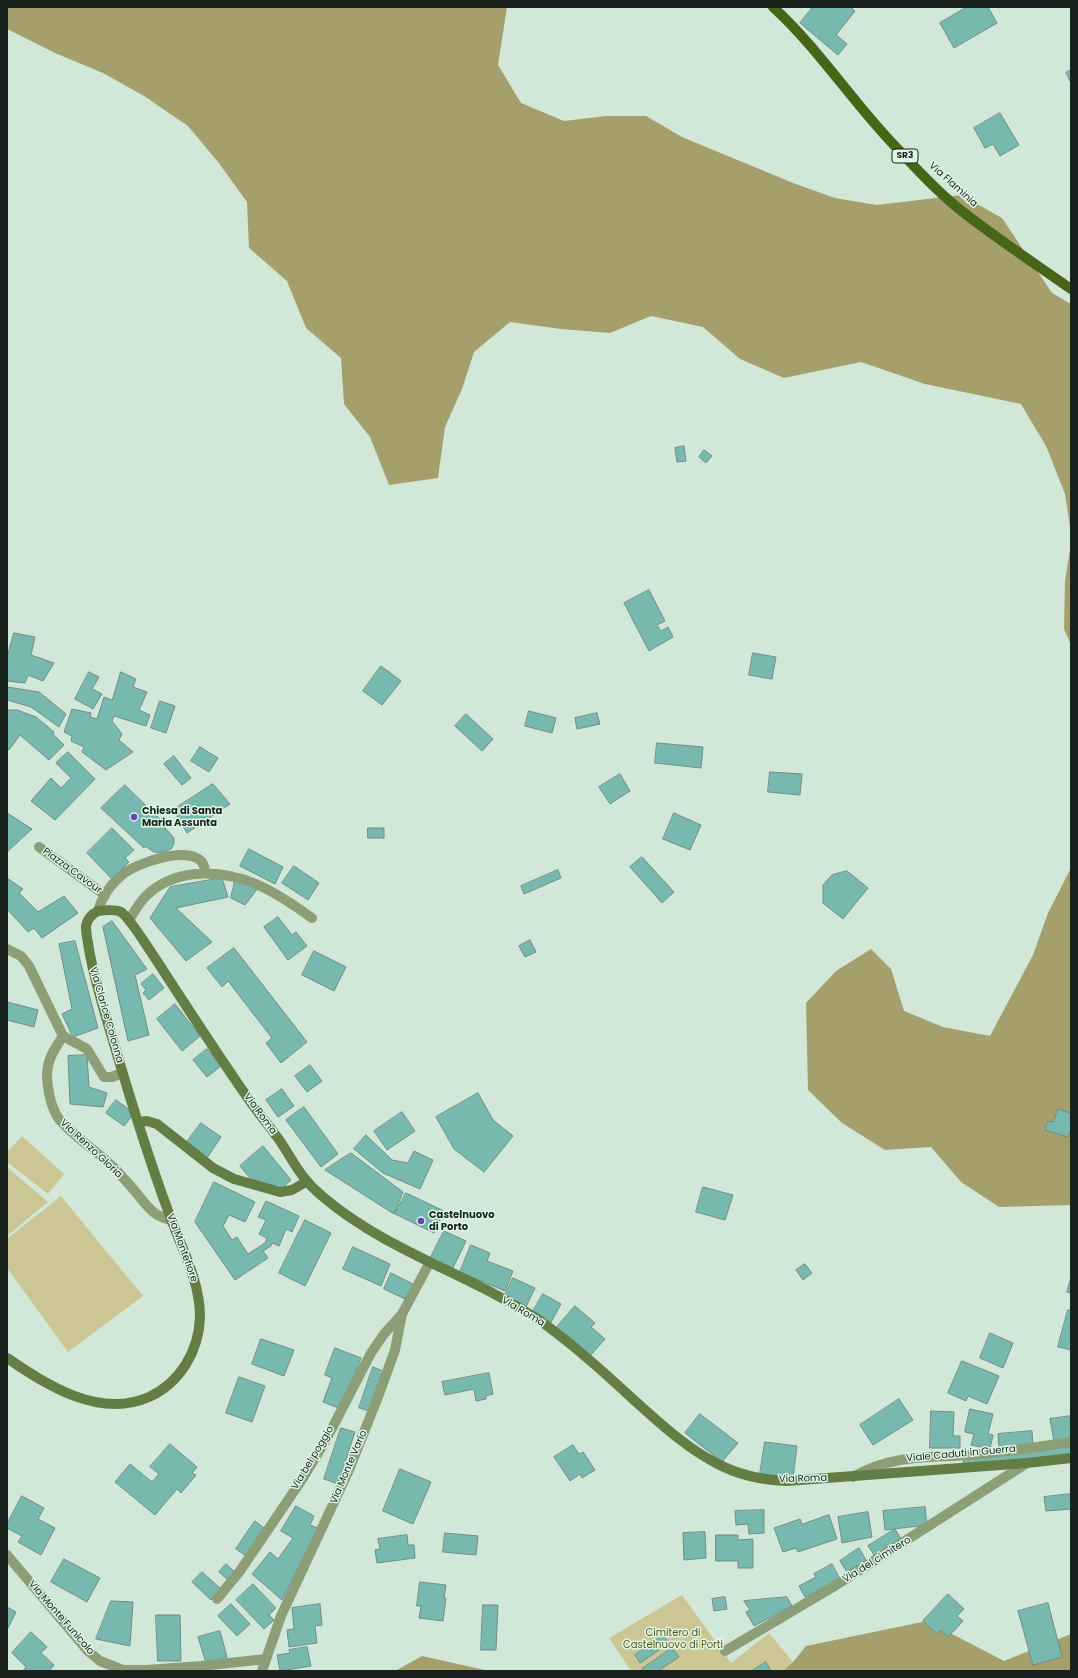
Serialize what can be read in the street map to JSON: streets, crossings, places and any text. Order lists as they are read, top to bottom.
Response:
{
  "streets": {
    "main road": [
      "SR3",
      "Via Flaminia",
      "Via Clarice Colonna",
      "Via Roma",
      "Via Montefiore"
    ],
    "street": [
      "Piazza Cavour",
      "Via Renzo Gloria",
      "Viale Caduti in Guerra",
      "Via bel poggio",
      "Via Monte Vario",
      "Via del cimitero",
      "Via Monte Funicolo"
    ]
  },
  "crossings": [
    ["Piazza Cavour", "Via Clarice Colonna"],
    ["Piazza Cavour", "Via Roma"],
    ["Via Clarice Colonna", "Via Roma"],
    ["Via Clarice Colonna", "Via Montefiore"],
    ["Via Roma", "Viale Caduti in Guerra"],
    ["Via Roma", "Via Monte Vario"],
    ["Via Roma", "Via del cimitero"],
    ["Via Renzo Gloria", "Via Montefiore"],
    ["Via bel poggio", "Via Monte Vario"],
    ["Via Monte Vario", "Via Monte Funicolo"]
  ],
  "parks": ["Cimitero di Castelnuovo di Porti"],
  "places": ["Chiesa di Santa Maria Assunta", "Castelnuovo di Porto"]
}
